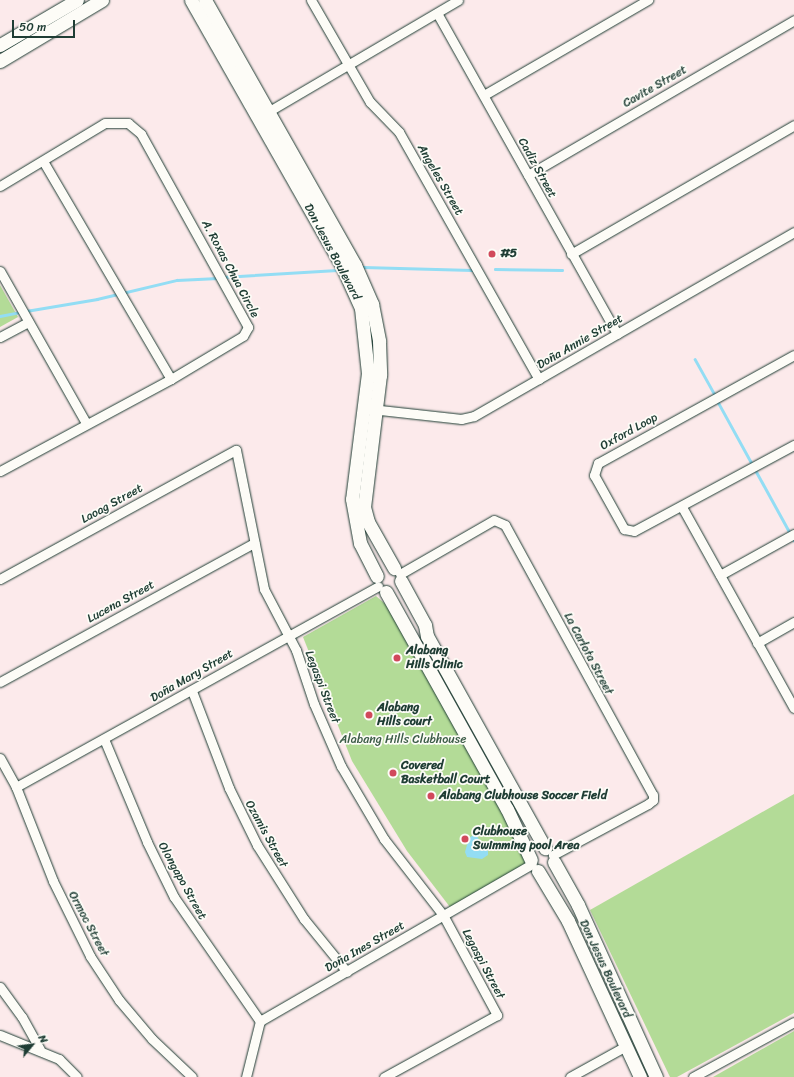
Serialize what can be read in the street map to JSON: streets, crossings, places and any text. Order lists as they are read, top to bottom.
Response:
{
  "streets": {
    "street": [
      "Cavite Street",
      "Cadiz Street",
      "Angeles Street",
      "Don Jesus Boulevard",
      "A. Roxas Chua Circle",
      "Doña Annie Street",
      "Oxford Loop",
      "Laoag Street",
      "Lucena Street",
      "La Carlota Street",
      "Doña Mary Street",
      "Legaspi Street",
      "Ozamis Street",
      "Olongapo Street",
      "Ormoc Street",
      "Doña Ines Street"
    ]
  },
  "crossings": [
    ["Cavite Street", "Cadiz Street"],
    ["Cadiz Street", "Doña Annie Street"],
    ["Angeles Street", "Doña Annie Street"],
    ["Don Jesus Boulevard", "Doña Annie Street"],
    ["Don Jesus Boulevard", "La Carlota Street"],
    ["Don Jesus Boulevard", "Doña Mary Street"],
    ["Don Jesus Boulevard", "Doña Ines Street"],
    ["Laoag Street", "Legaspi Street"],
    ["Lucena Street", "Legaspi Street"],
    ["Doña Mary Street", "Legaspi Street"],
    ["Doña Mary Street", "Ozamis Street"],
    ["Doña Mary Street", "Olongapo Street"],
    ["Doña Mary Street", "Ormoc Street"],
    ["Legaspi Street", "Doña Ines Street"],
    ["Ozamis Street", "Doña Ines Street"],
    ["Olongapo Street", "Doña Ines Street"]
  ],
  "parks": ["Alabang Hills Clubhouse"],
  "places": [
    "#5",
    "Alabang Hills Clinic",
    "Alabang Hills court",
    "Covered Basketball Court",
    "Alabang Clubhouse Soccer Field",
    "Clubhouse Swimming pool Area"
  ],
  "scale_bar": "50 m",
  "north": "top right"
}
